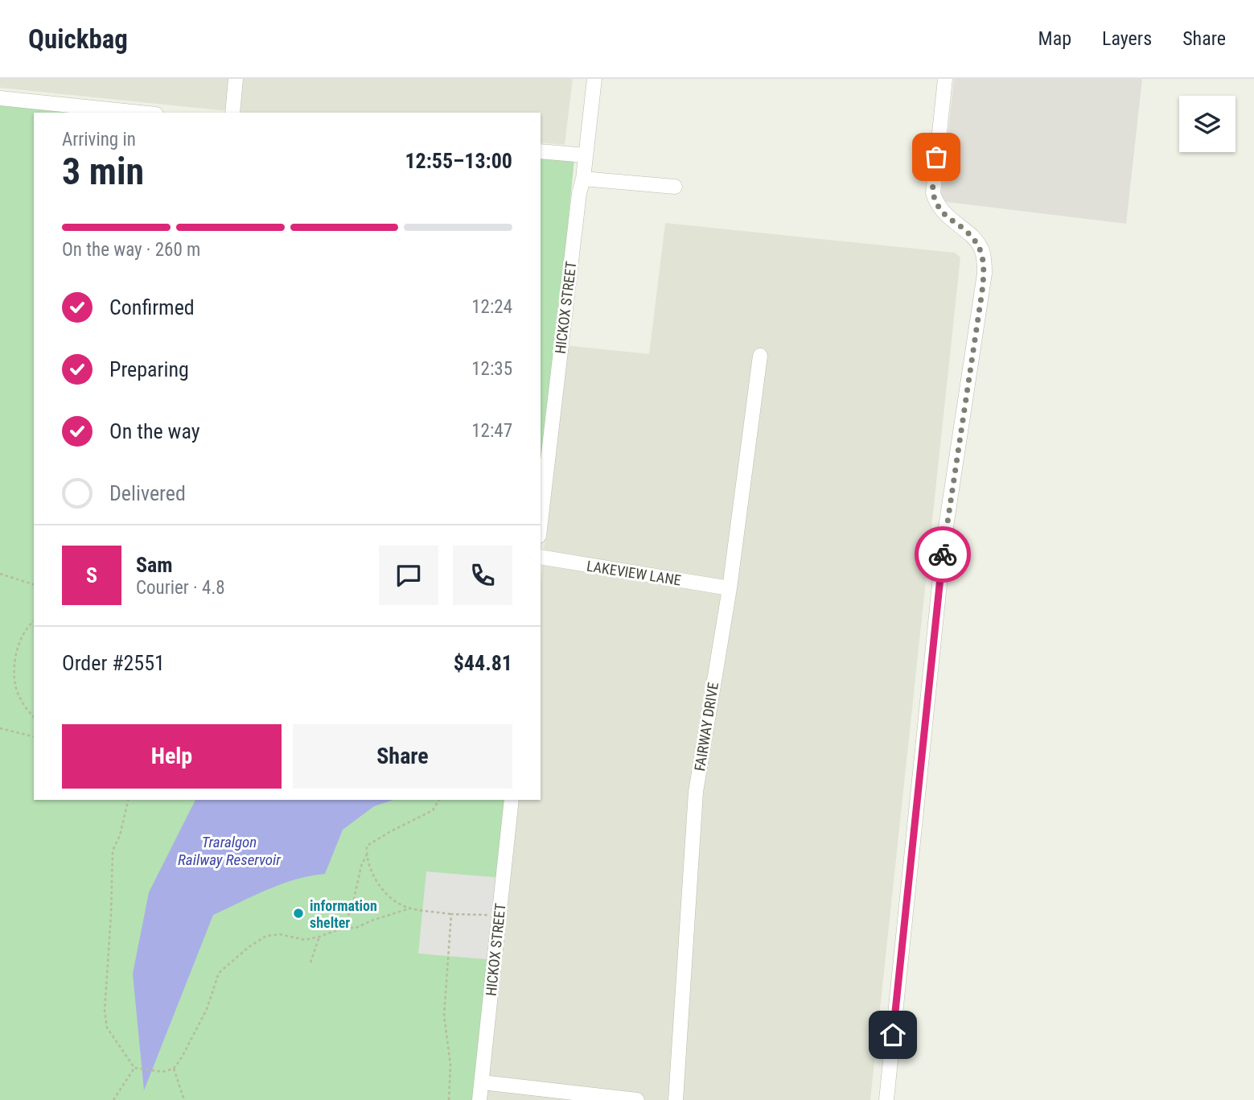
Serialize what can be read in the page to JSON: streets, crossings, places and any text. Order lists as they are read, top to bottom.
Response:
{
  "streets": {
    "street": ["HICKOX STREET", "LAKEVIEW LANE", "FAIRWAY DRIVE"]
  },
  "crossings": [
    ["LAKEVIEW LANE", "FAIRWAY DRIVE"]
  ],
  "water": ["Traralgon Railway Reservoir"],
  "places": ["information shelter"],
  "page": {
    "header": "Quickbag",
    "nav": ["Map", "Layers", "Share"],
    "heading": ["3 min", "Arriving in", "12:55–13:00"],
    "panel": [
      "Sam",
      "Courier · 4.8",
      "Order #2551",
      "$44.81"
    ],
    "bar": "On the way · 260 m",
    "list": [
      ["Confirmed", "12:24"],
      ["Preparing", "12:35"],
      ["On the way", "12:47"],
      "Delivered"
    ],
    "round": "S",
    "buttons": ["Help", "Share"]
  }
}
